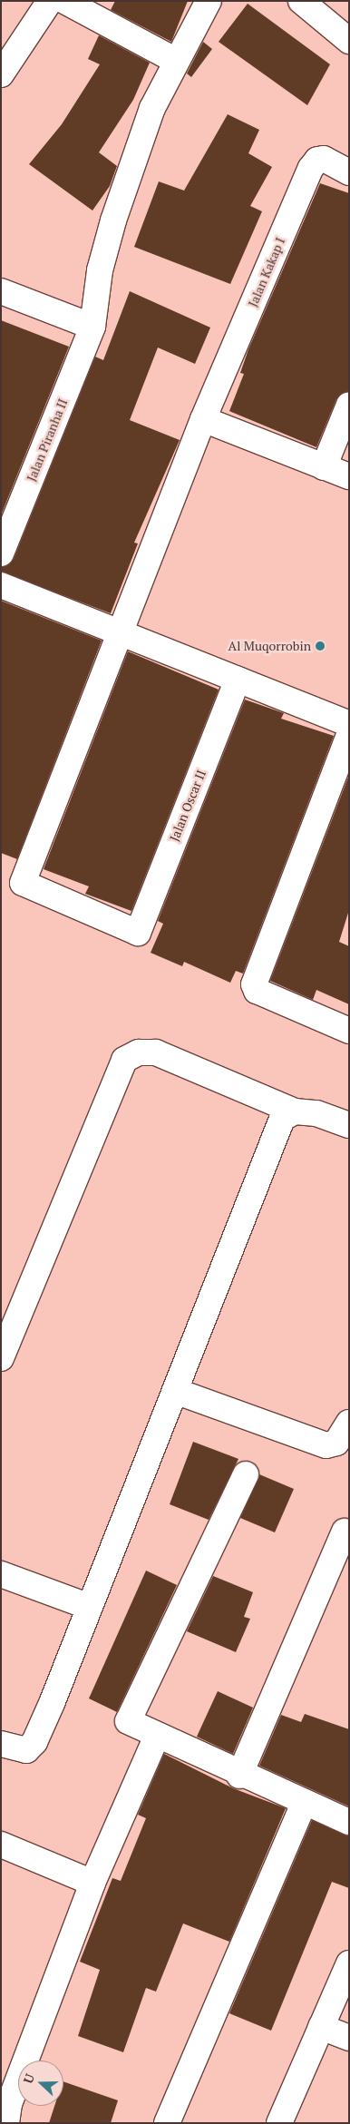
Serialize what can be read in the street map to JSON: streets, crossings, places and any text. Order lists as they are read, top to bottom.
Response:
{
  "streets": {
    "street": ["Jalan Kakap I", "Jalan Piranha II", "Jalan Oscar II"]
  },
  "places": ["Al Muqorrobin"],
  "north": "left"
}
